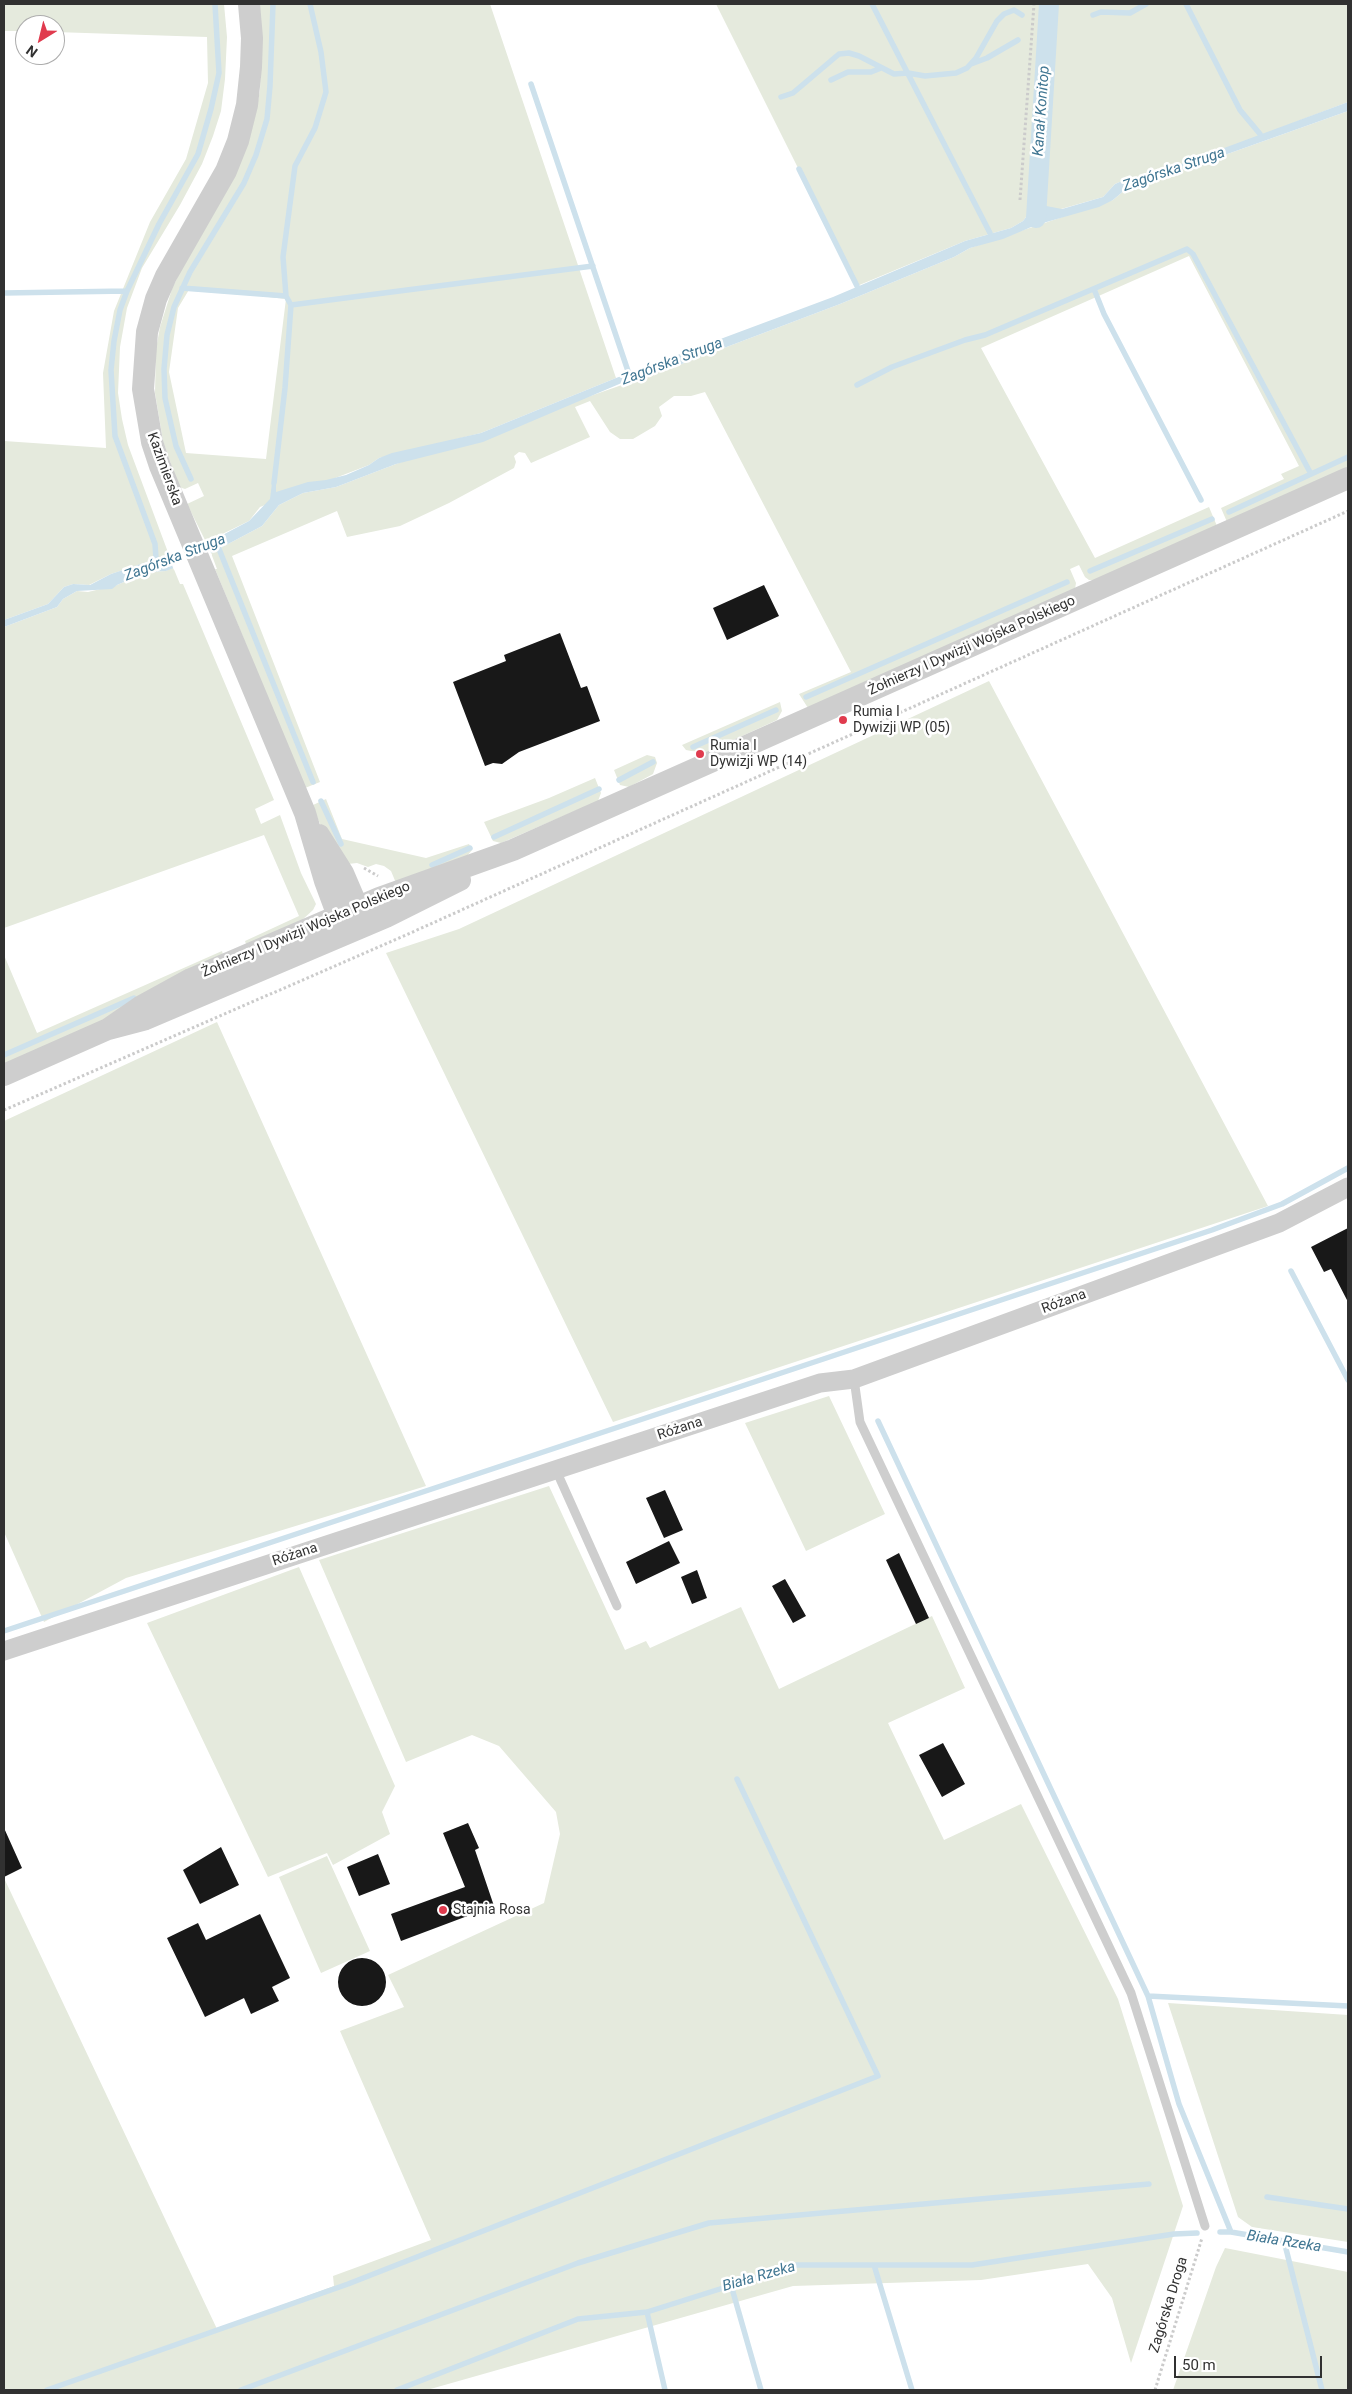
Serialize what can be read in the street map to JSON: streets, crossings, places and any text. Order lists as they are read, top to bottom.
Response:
{
  "streets": {
    "street": ["Kazimierska", "Żołnierzy I Dywizji Wojska Polskiego", "Różana"],
    "path": ["Zagórska Droga"]
  },
  "crossings": [
    ["Kazimierska", "Żołnierzy I Dywizji Wojska Polskiego"]
  ],
  "water": ["Kanał Konitop", "Zagórska Struga", "Biała Rzeka"],
  "places": ["Rumia I Dywizji WP (05)", "Rumia I Dywizji WP (14)", "Stajnia Rosa"],
  "scale_bar": "50 m",
  "north": "bottom left"
}
